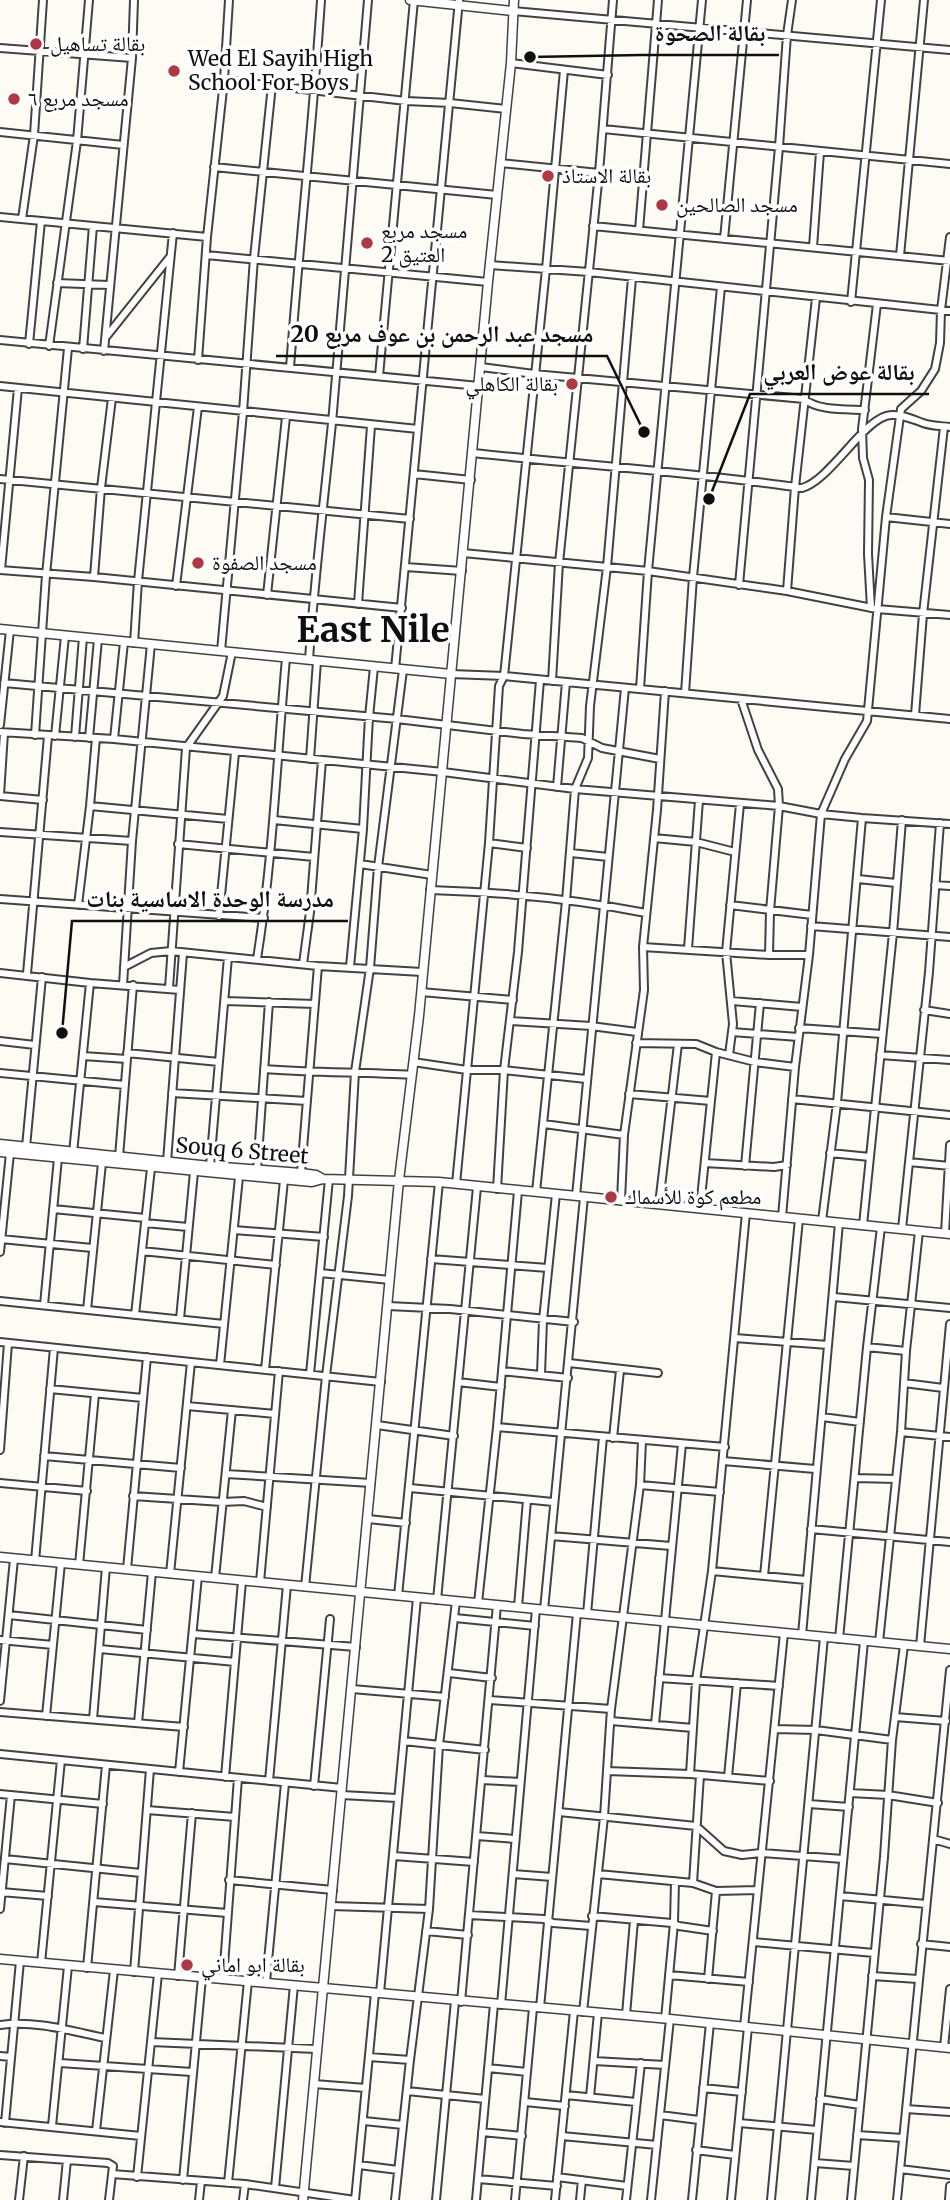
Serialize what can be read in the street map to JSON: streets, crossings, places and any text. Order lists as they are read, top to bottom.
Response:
{
  "streets": {
    "street": ["Souq 6 Street"]
  },
  "districts": ["East Nile"],
  "places": [
    "بقالة تساهيل",
    "بقالة الصحوة",
    "Wed El Sayih High School For Boys",
    "مسجد مربع ٦",
    "بقالة الاستاذ",
    "مسجد الصالحين",
    "مسجد مربع 2 العتيق",
    "بقالة الكاهلي",
    "مسجد عبد الرحمن بن عوف مربع 20",
    "بقالة عوض العربي",
    "مسجد الصفوة",
    "مدرسة الوحدة الاساسية بنات",
    "مطعم كوة للأسماك",
    "بقالة ابو اماني"
  ]
}
